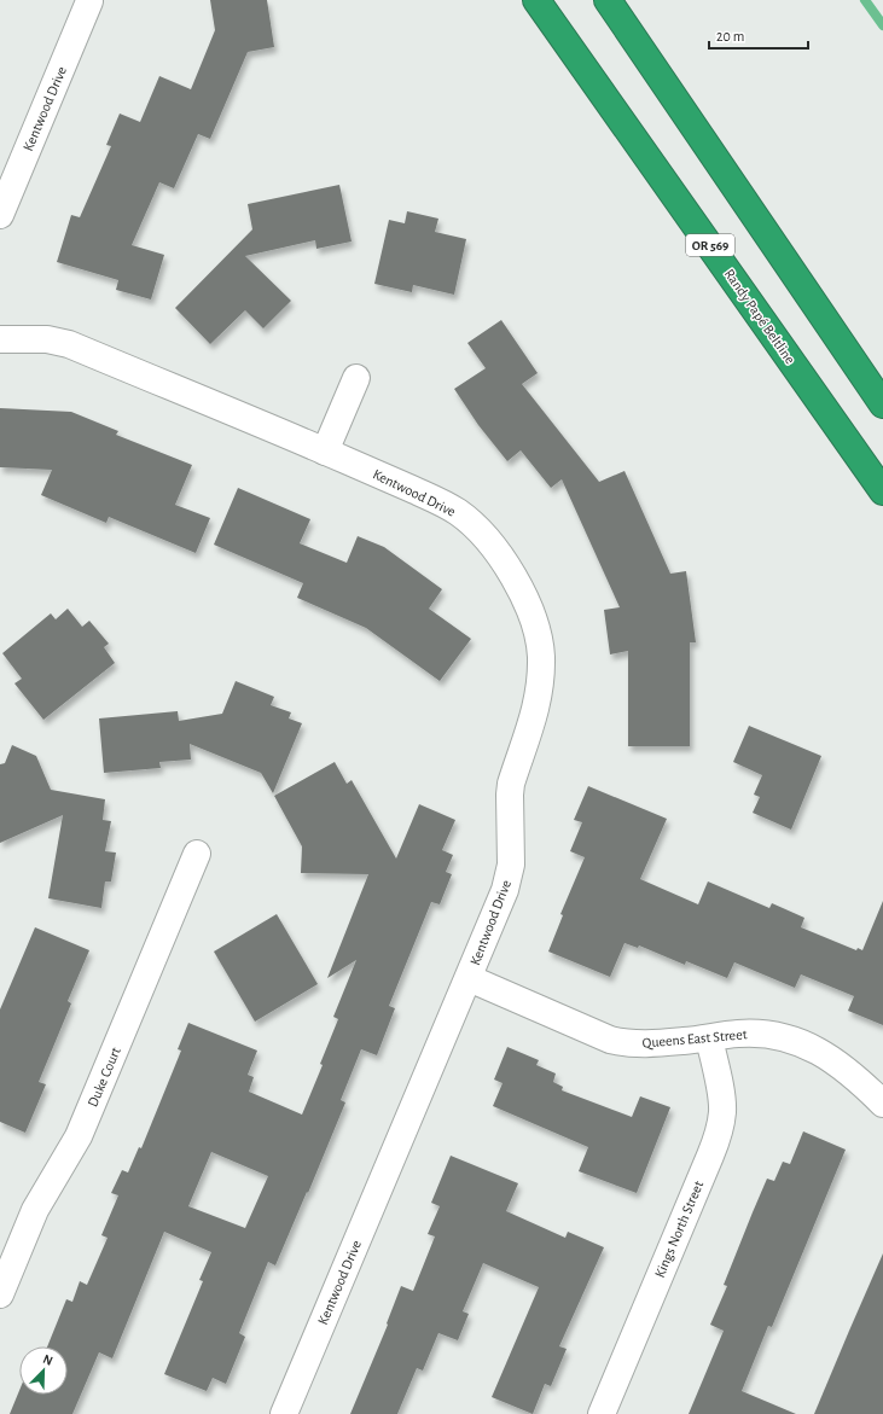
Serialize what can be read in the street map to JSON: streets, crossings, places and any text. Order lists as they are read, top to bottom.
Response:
{
  "streets": {
    "highway": ["OR 569", "Randy Papé Beltline"],
    "street": [
      "Kentwood Drive",
      "Queens East Street",
      "Duke Court",
      "Kings North Street"
    ]
  },
  "crossings": [
    ["Kentwood Drive", "Queens East Street"],
    ["Queens East Street", "Kings North Street"]
  ],
  "scale_bar": "20 m",
  "north": "top right"
}
